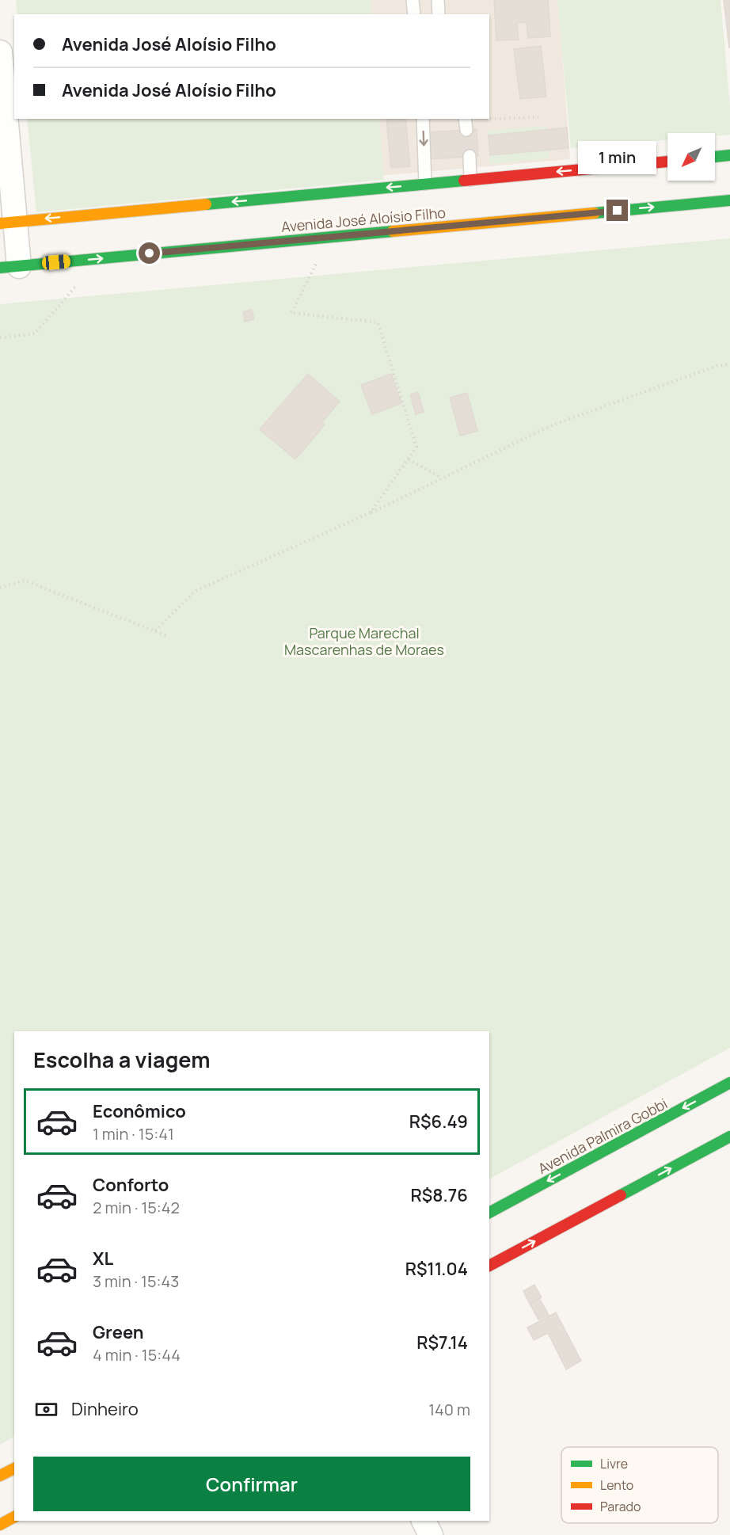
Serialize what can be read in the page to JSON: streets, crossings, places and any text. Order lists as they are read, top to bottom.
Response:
{
  "streets": {
    "street": ["Avenida José Aloísio Filho", "Avenida Palmira Gobbi"]
  },
  "parks": ["Parque Marechal Mascarenhas de Moraes"],
  "legend": ["Livre", "Lento", "Parado"],
  "north": "bottom left",
  "page": {
    "banner": ["Avenida José Aloísio Filho", "Avenida José Aloísio Filho"],
    "bubble": "1 min",
    "heading": "Escolha a viagem",
    "list": [
      {
        "name": "Econômico",
        "note": "1 min · 15:41",
        "value": "R$6.49"
      },
      {
        "name": "Conforto",
        "note": "2 min · 15:42",
        "value": "R$8.76"
      },
      {
        "name": "XL",
        "note": "3 min · 15:43",
        "value": "R$11.04"
      },
      {
        "name": "Green",
        "note": "4 min · 15:44",
        "value": "R$7.14"
      }
    ],
    "pay": ["Dinheiro", "140 m"],
    "buttons": "Confirmar"
  }
}
